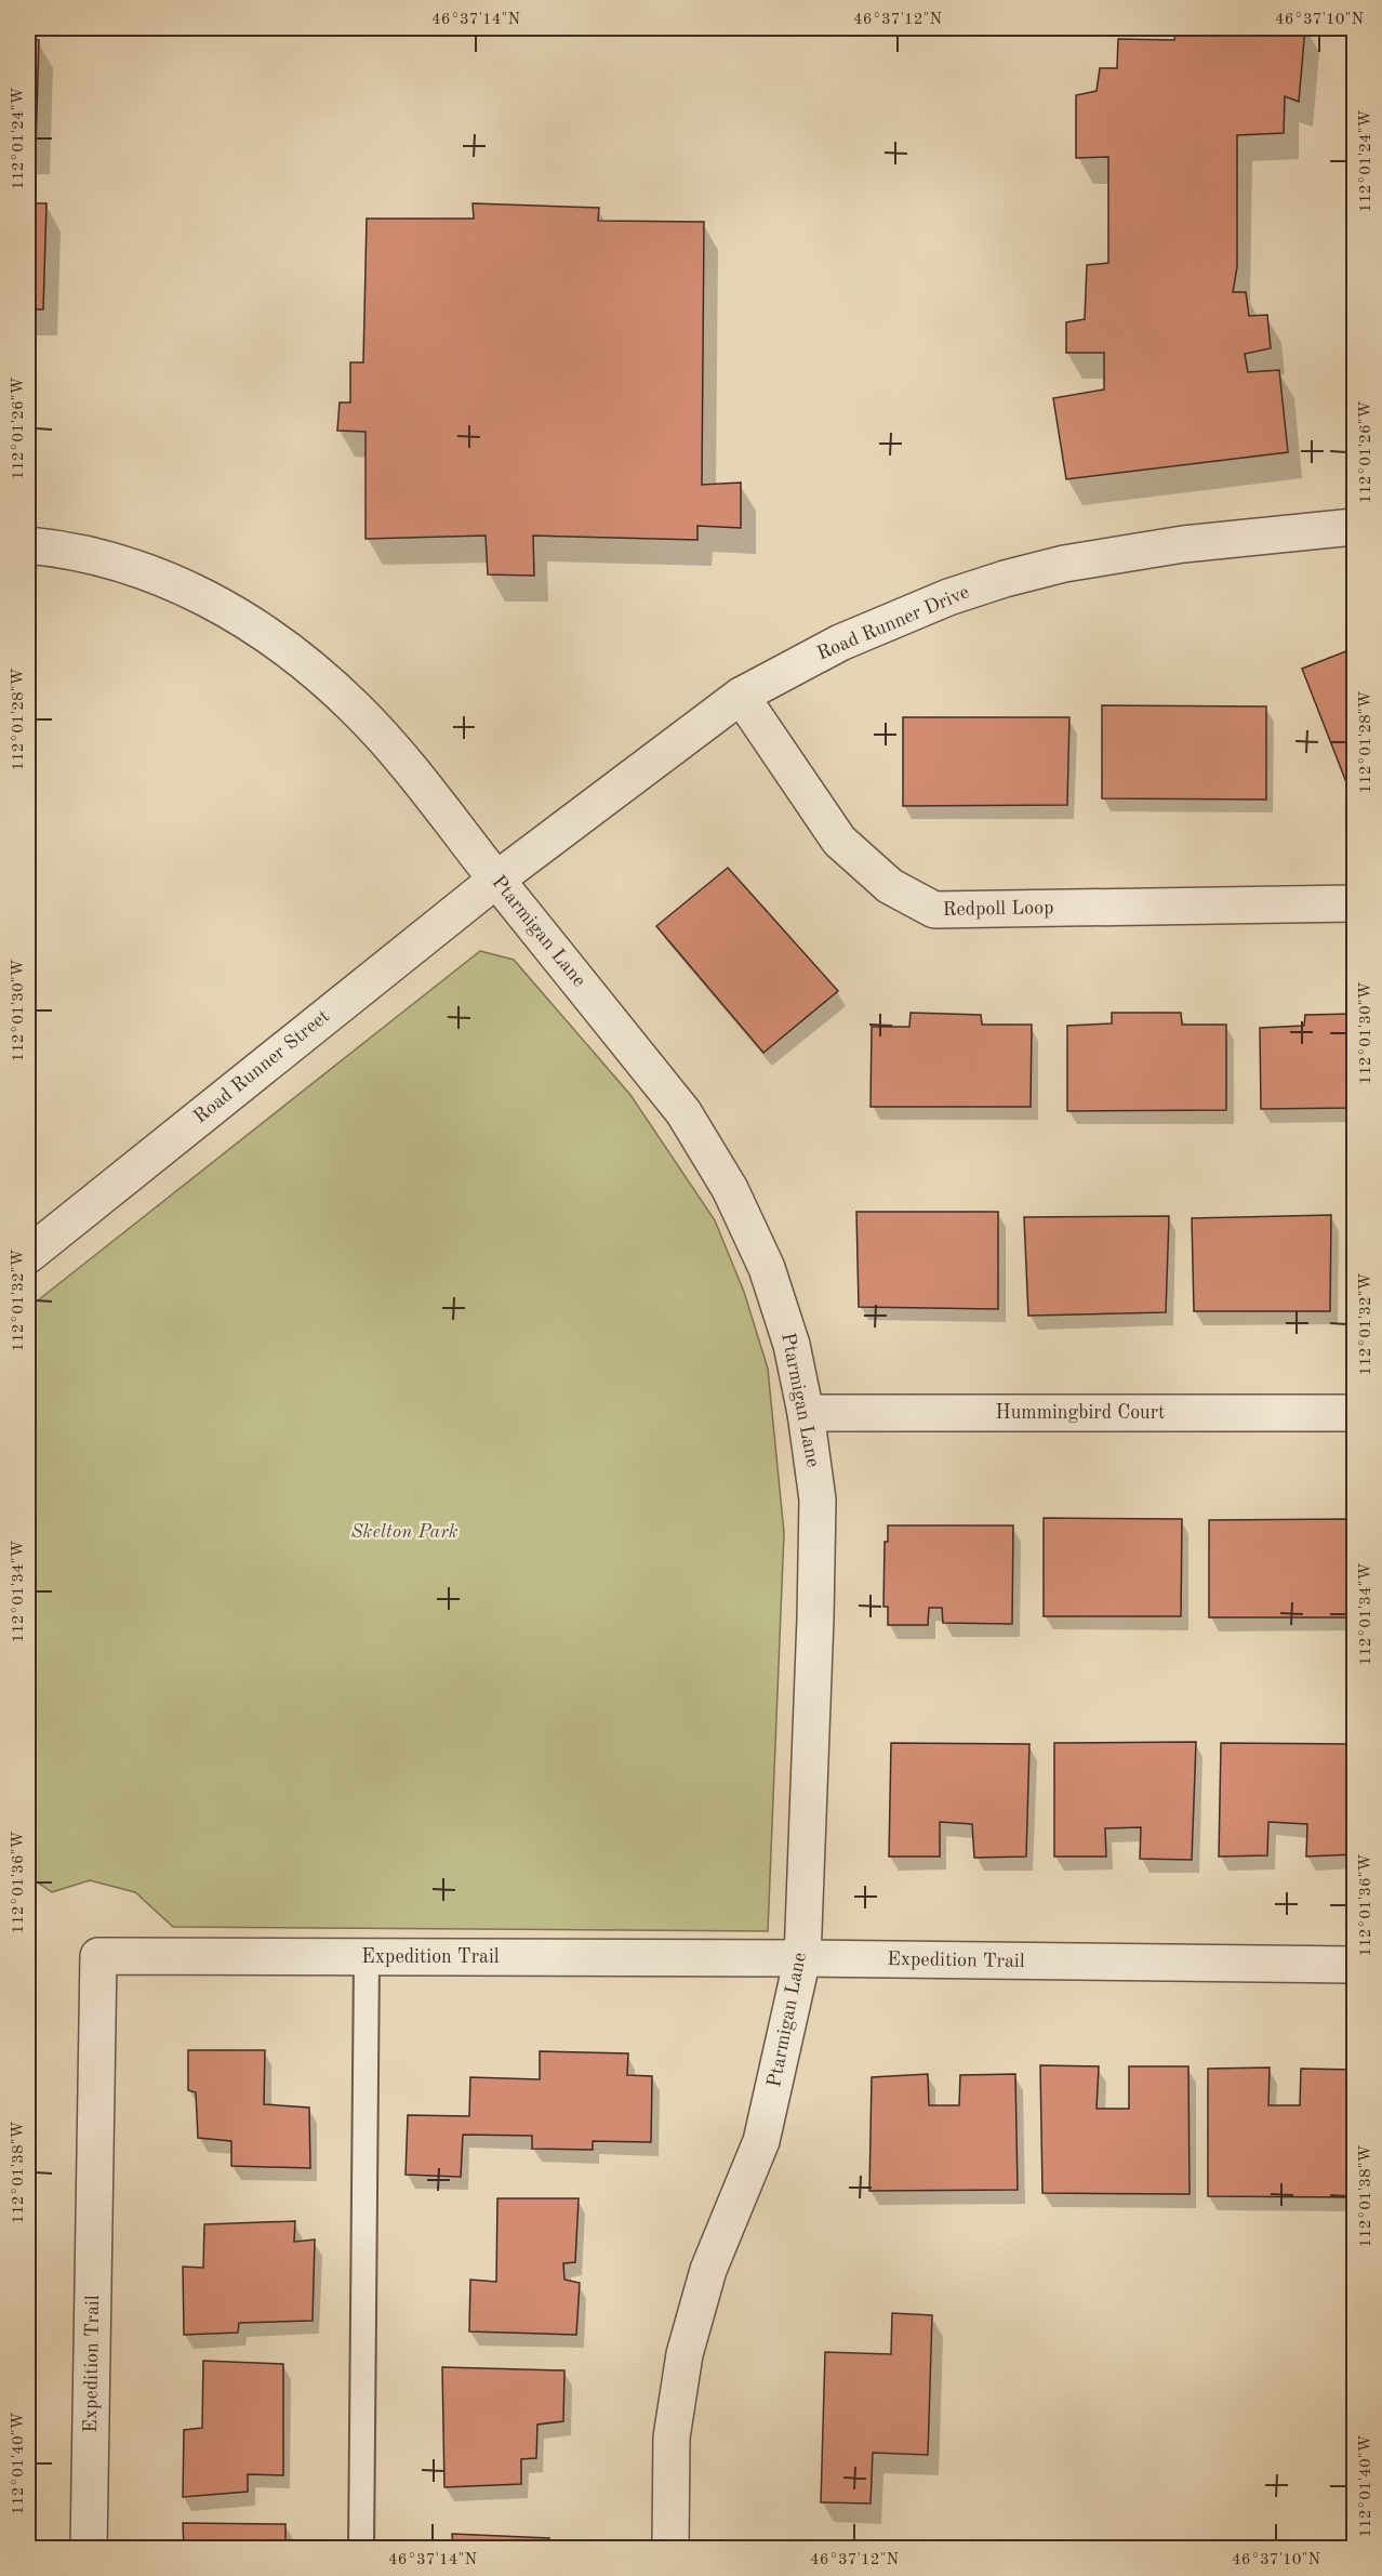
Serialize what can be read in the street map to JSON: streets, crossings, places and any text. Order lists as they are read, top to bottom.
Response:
{
  "streets": {
    "street": [
      "Road Runner Drive",
      "Redpoll Loop",
      "Ptarmigan Lane",
      "Road Runner Street",
      "Hummingbird Court",
      "Expedition Trail"
    ]
  },
  "crossings": [
    ["Road Runner Drive", "Redpoll Loop"],
    ["Road Runner Drive", "Ptarmigan Lane"],
    ["Road Runner Drive", "Road Runner Street"],
    ["Ptarmigan Lane", "Road Runner Street"],
    ["Ptarmigan Lane", "Hummingbird Court"],
    ["Ptarmigan Lane", "Expedition Trail"]
  ],
  "parks": ["Skelton Park"],
  "coordinates": [
    "46°37'14\"N",
    "46°37'12\"N",
    "46°37'10\"N",
    "112°01'24\"W",
    "112°01'26\"W",
    "112°01'28\"W",
    "112°01'30\"W",
    "112°01'32\"W",
    "112°01'34\"W",
    "112°01'36\"W",
    "112°01'38\"W",
    "112°01'40\"W"
  ]
}
